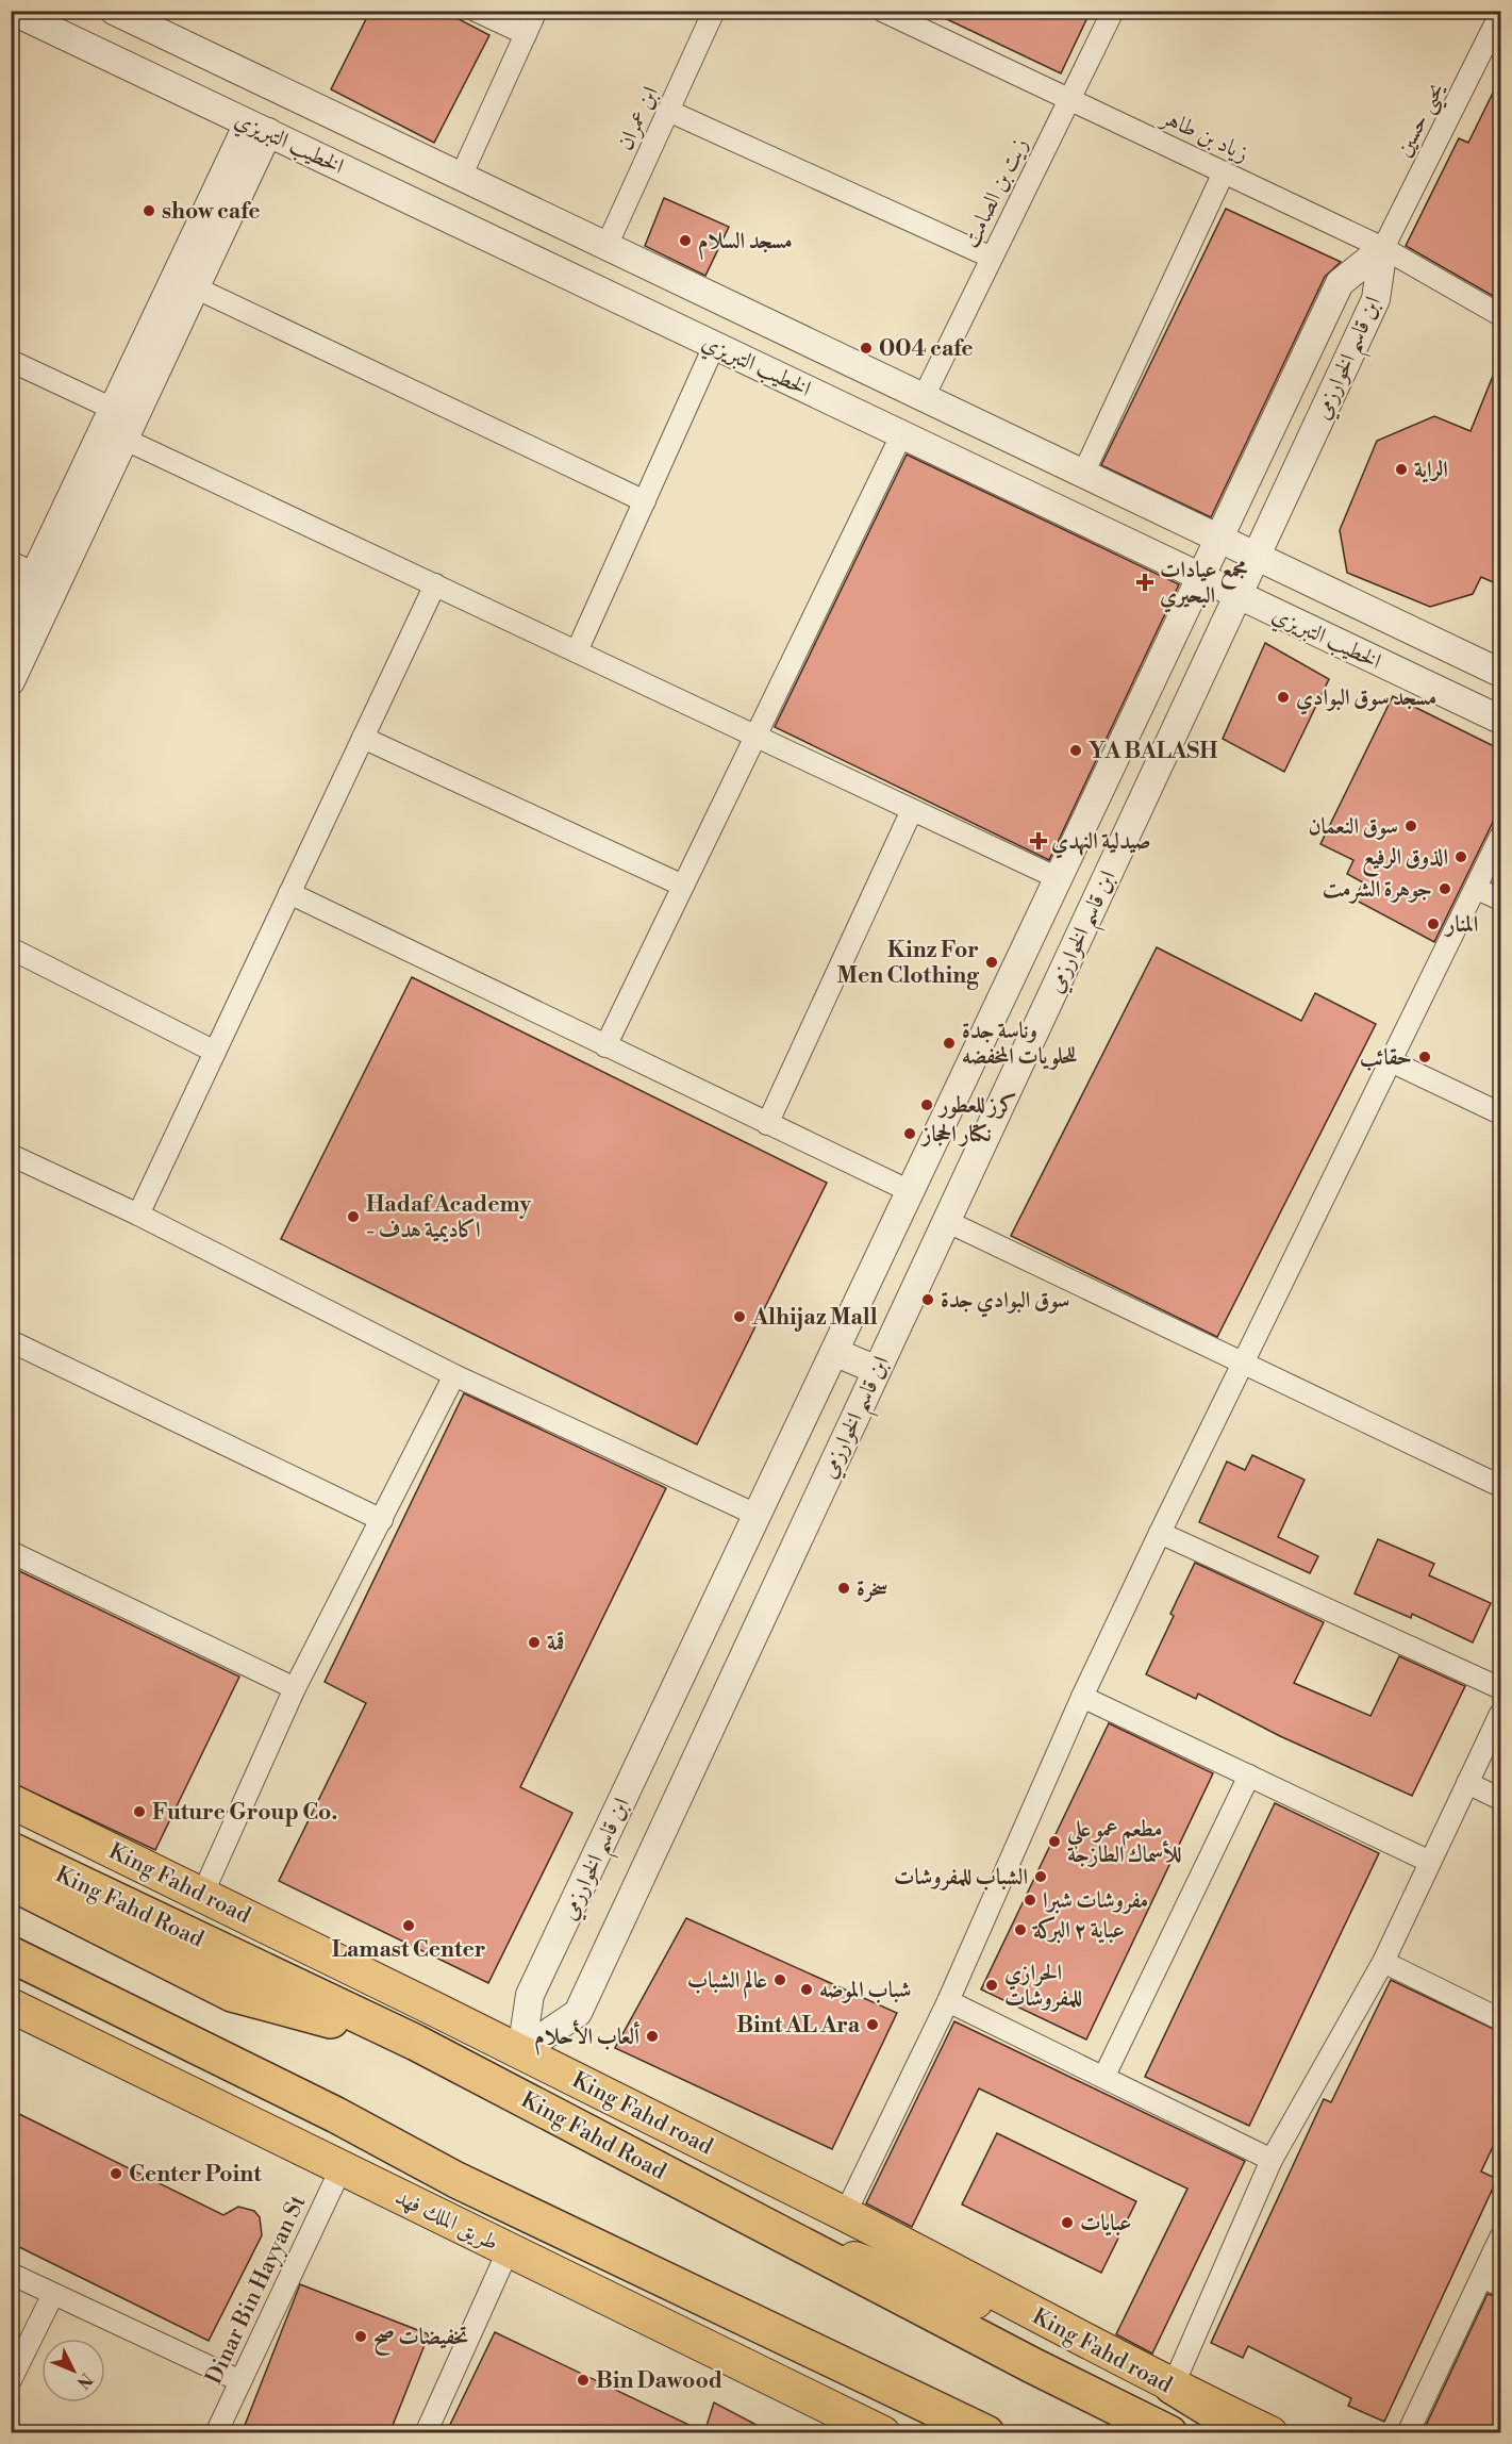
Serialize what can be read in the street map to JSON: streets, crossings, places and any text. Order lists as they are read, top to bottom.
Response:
{
  "streets": {
    "highway": ["King Fahd Road"],
    "main road": ["King Fahd road", "طريق الملك فهد"],
    "street": [
      "ابن عمران",
      "يحيى حسين",
      "زياد بن طاهر",
      "الخطيب التبريزي",
      "زيت بن الصامت",
      "ابن قاسم الخوارزمي",
      "Dinar Bin Hayyan St"
    ]
  },
  "crossings": [
    ["ابن عمران", "الخطيب التبريزي"],
    ["يحيى حسين", "زياد بن طاهر"],
    ["يحيى حسين", "ابن قاسم الخوارزمي"],
    ["زياد بن طاهر", "زيت بن الصامت"],
    ["زياد بن طاهر", "ابن قاسم الخوارزمي"],
    ["الخطيب التبريزي", "زيت بن الصامت"],
    ["الخطيب التبريزي", "ابن قاسم الخوارزمي"],
    ["ابن قاسم الخوارزمي", "King Fahd road"],
    ["طريق الملك فهد", "Dinar Bin Hayyan St"]
  ],
  "places": {
    "other": [
      "show cafe",
      "مسجد السلام",
      "004 cafe",
      "الراية",
      "مسجد سوق البوادي",
      "YA BALASH",
      "سوق النعمان",
      "الذوق الرفيع",
      "جوهرة الشرمت",
      "المنار",
      "Kinz For Men Clothing",
      "وناسة جدة للحلويات المخفضه",
      "حقائب",
      "كرز للعطور",
      "نكتار الحجاز",
      "Hadaf Academy - اكاديمية هدف",
      "سوق البوادي جدة",
      "Alhijaz Mall",
      "سخرة",
      "قمة",
      "Future Group Co.",
      "مطعم عمو علي للأسماك الطازجة",
      "الشباب للمفروشات",
      "مفروشات شبرا",
      "Lamast Center",
      "عباية ٢ البركة",
      "عالم الشباب",
      "الحرازي للمفروشات",
      "شباب الموضه",
      "Bint AL Ara",
      "ألعاب الأحلام",
      "Center Point",
      "عبايات",
      "تخفيضات صح",
      "Bin Dawood"
    ],
    "health": ["مجمع عيادات البحيري", "صيدلية النهدي"]
  },
  "north": "bottom right"
}
